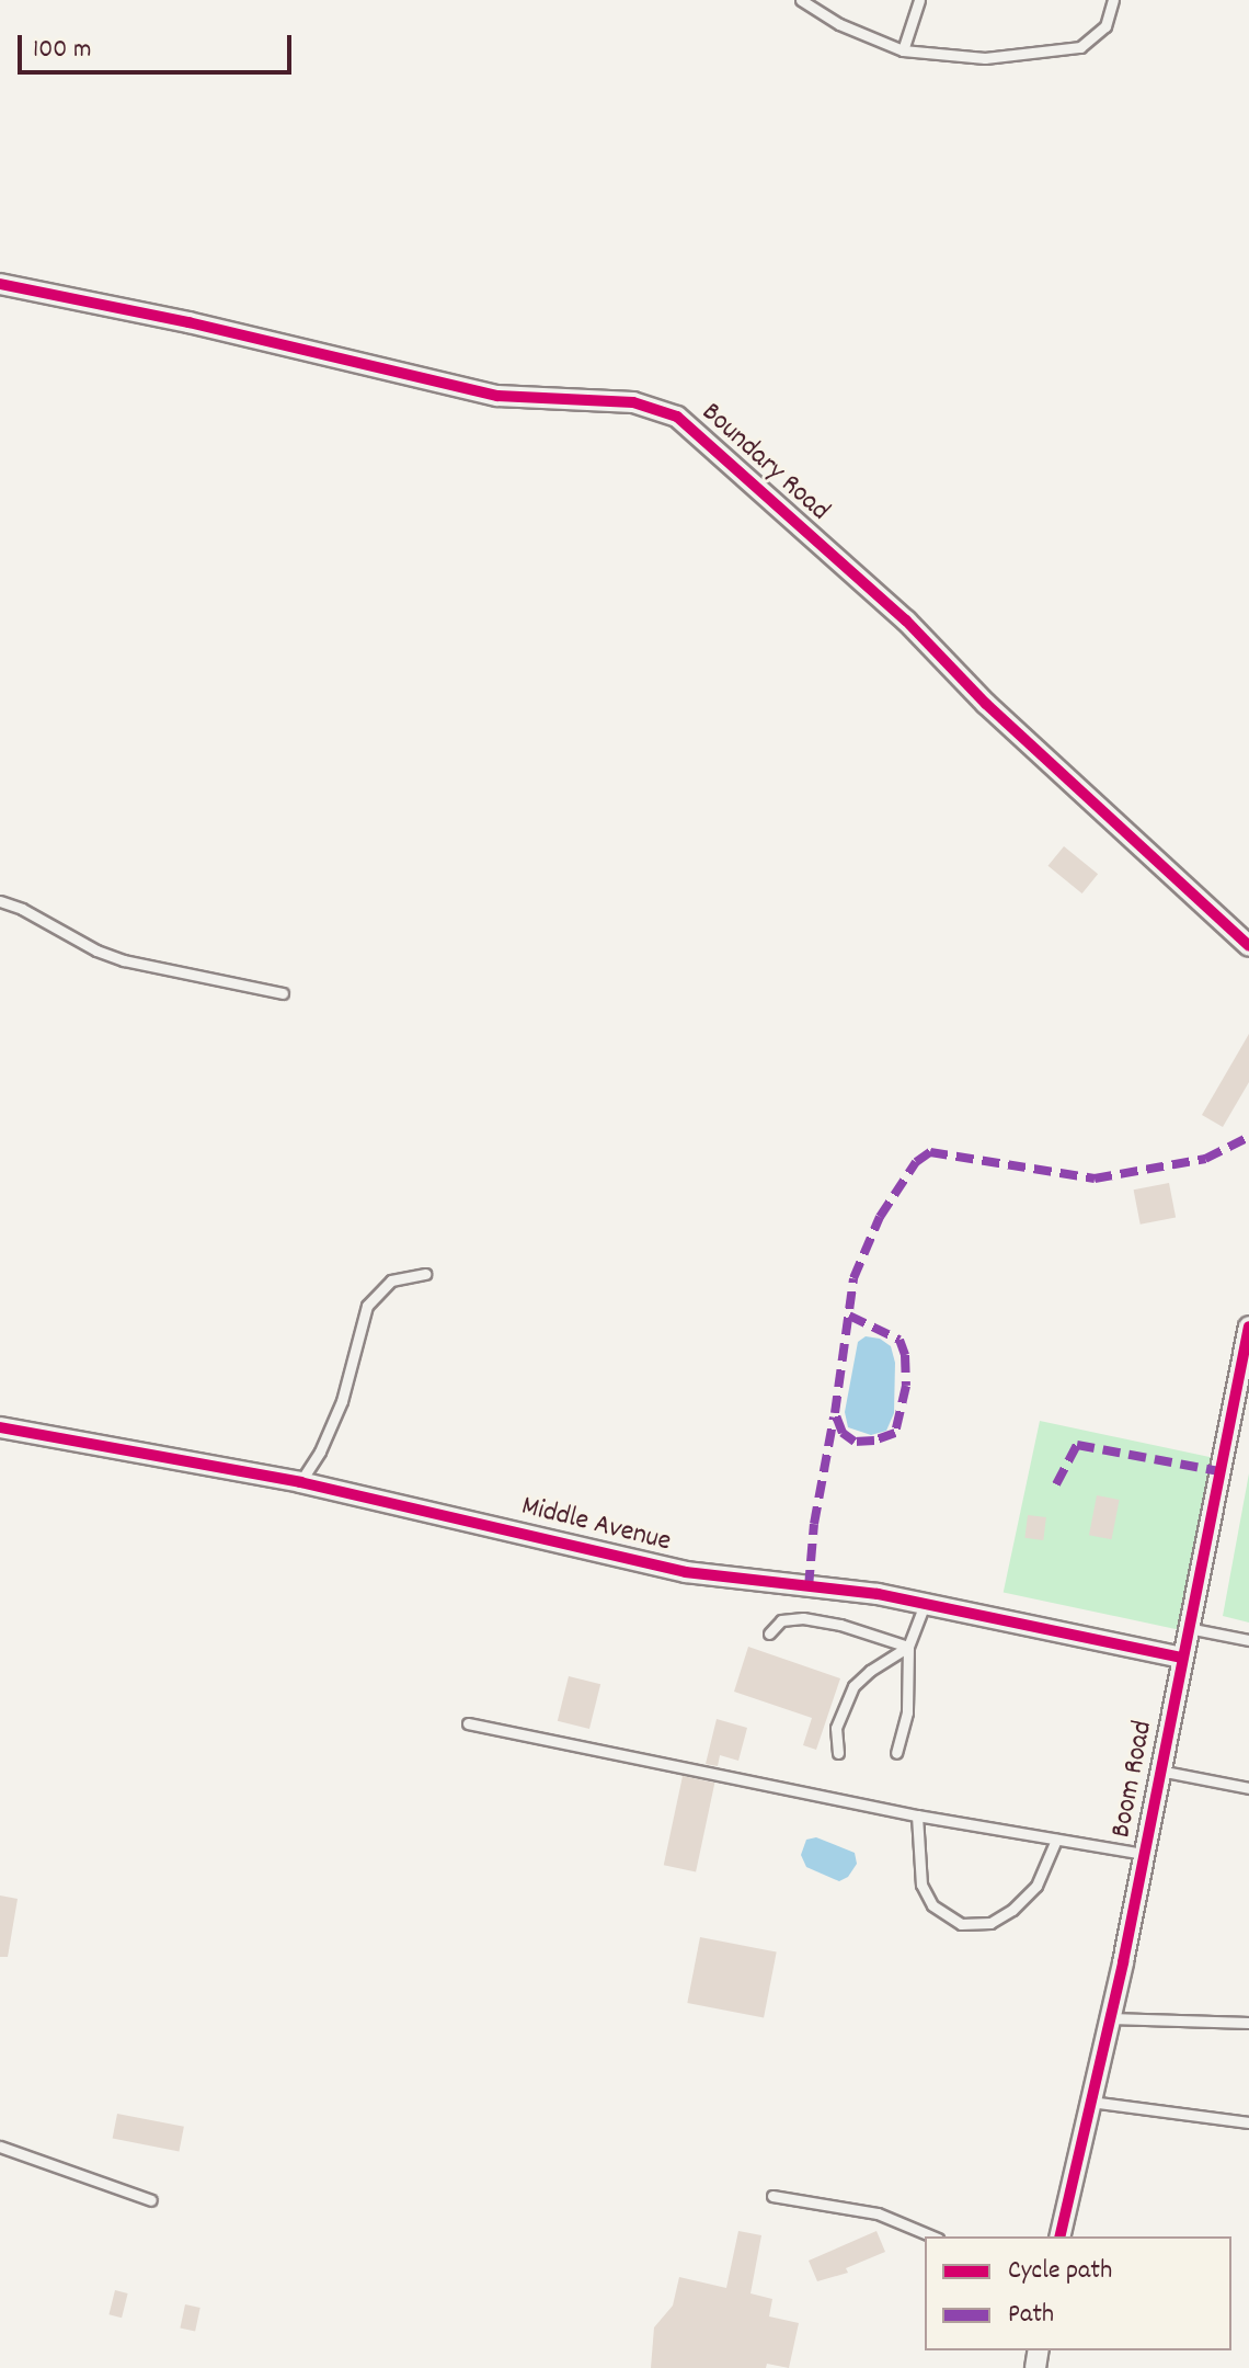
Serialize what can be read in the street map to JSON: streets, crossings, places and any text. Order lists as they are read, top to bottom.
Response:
{
  "streets": {
    "street": ["Boundary Road", "Middle Avenue", "Boom Road"]
  },
  "crossings": [
    ["Middle Avenue", "Boom Road"]
  ],
  "legend": ["Cycle path", "Path"],
  "scale_bar": "100 m"
}
